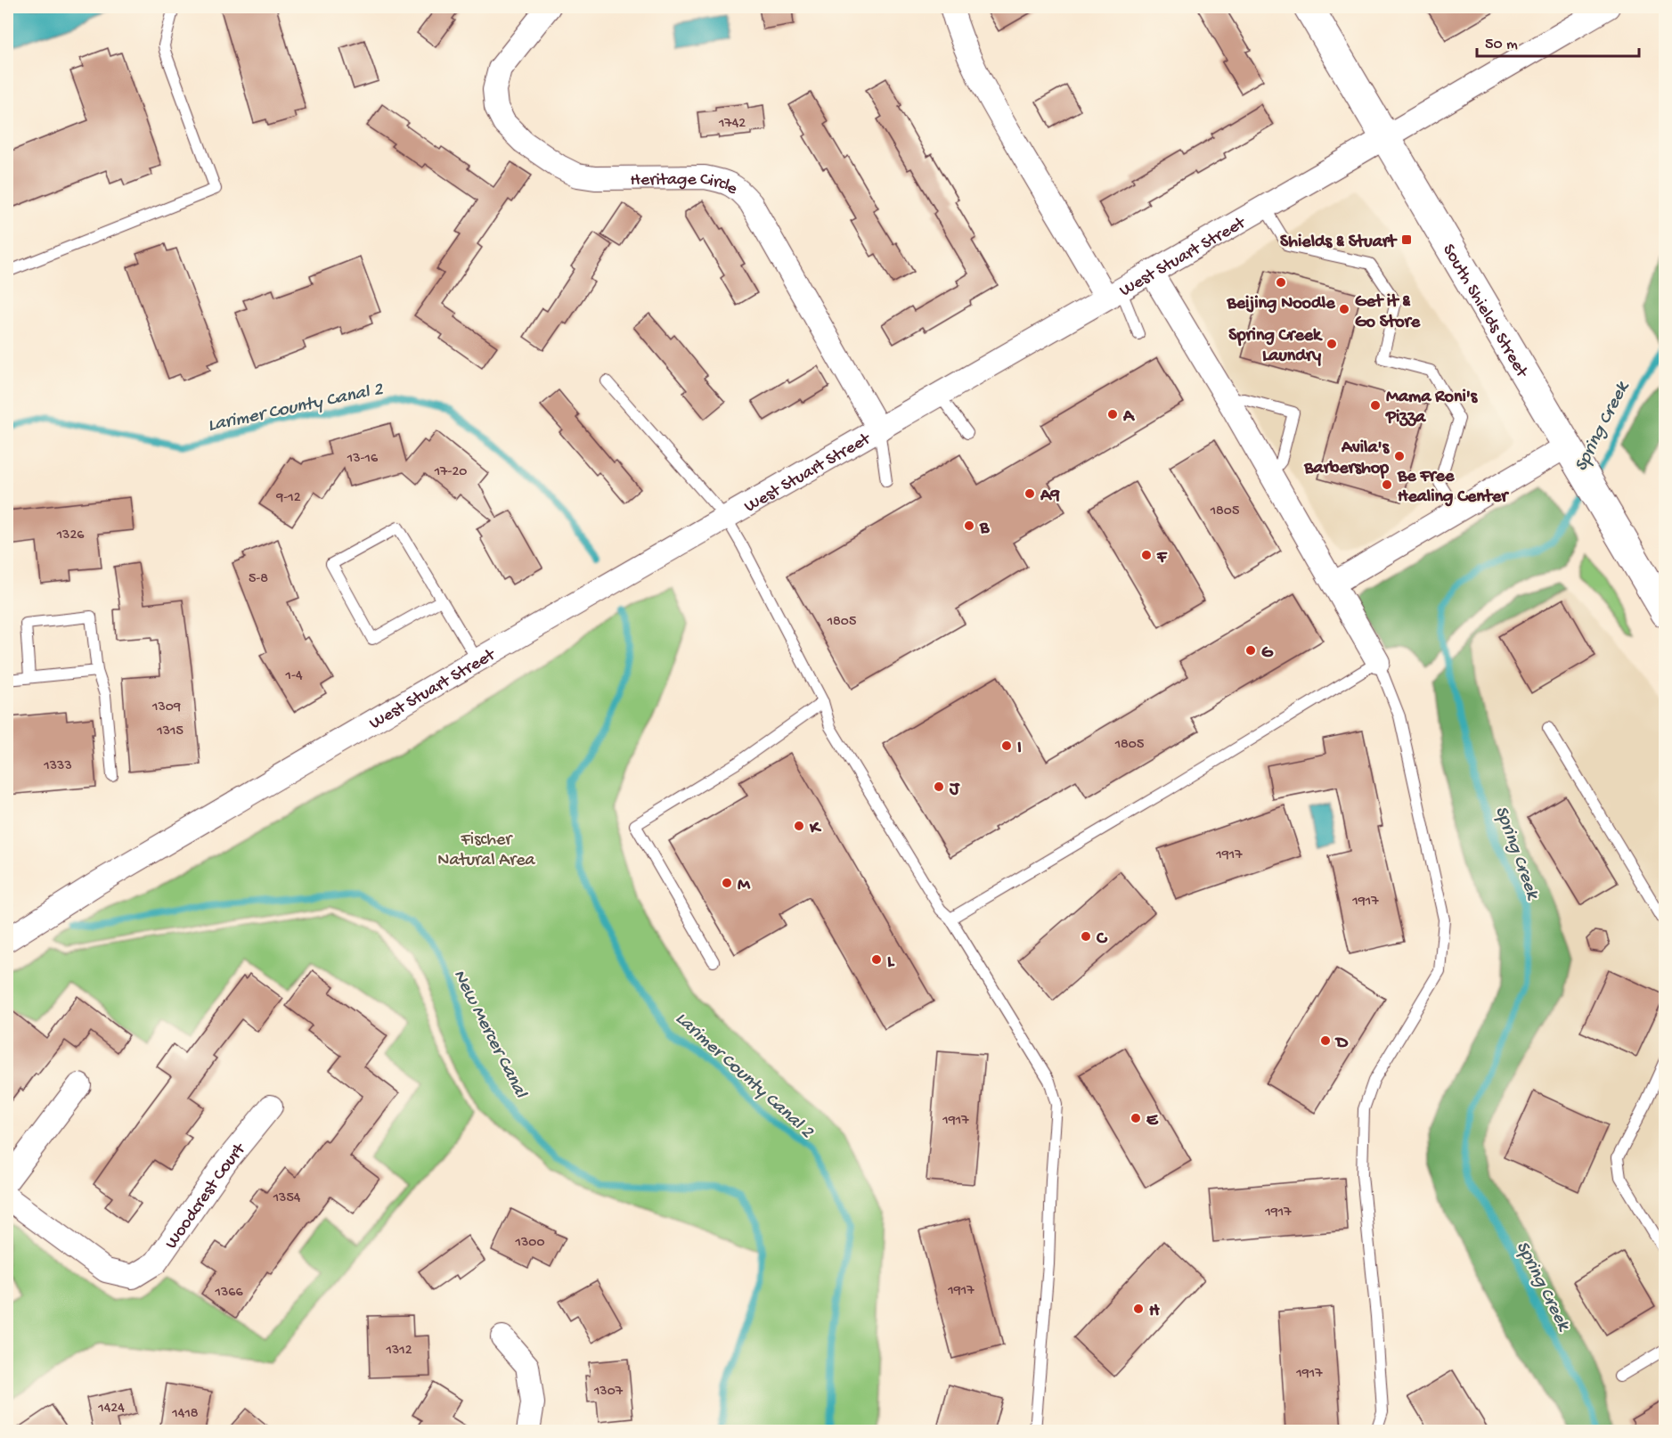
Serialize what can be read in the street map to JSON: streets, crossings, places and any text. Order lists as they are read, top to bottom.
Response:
{
  "streets": {
    "main road": ["South Shields Street"],
    "street": ["Heritage Circle", "West Stuart Street", "Woodcrest Court"]
  },
  "crossings": [
    ["Heritage Circle", "West Stuart Street"],
    ["West Stuart Street", "South Shields Street"]
  ],
  "water": ["Larimer County Canal 2", "Spring Creek", "New Mercer Canal"],
  "parks": ["Fischer Natural Area"],
  "places": {
    "transit": ["Shields & Stuart"],
    "other": [
      "Beijing Noodle",
      "Get it & Go Store",
      "Spring Creek Laundry",
      "Mama Roni's Pizza",
      "A",
      "Avila's Barbershop",
      "Be Free Healing Center",
      "A9",
      "B",
      "F",
      "G",
      "I",
      "J",
      "K",
      "M",
      "C",
      "L",
      "D",
      "E",
      "H"
    ]
  },
  "house_numbers": [
    "1742",
    "13-16",
    "17-20",
    "9-12",
    "1805",
    "1326",
    "5-8",
    "1805",
    "1-4",
    "1309",
    "1315",
    "1805",
    "1333",
    "1917",
    "1917",
    "1917",
    "1354",
    "1917",
    "1300",
    "1917",
    "1366",
    "1312",
    "1917",
    "1307",
    "1424",
    "1418"
  ],
  "scale_bar": "50 m"
}
